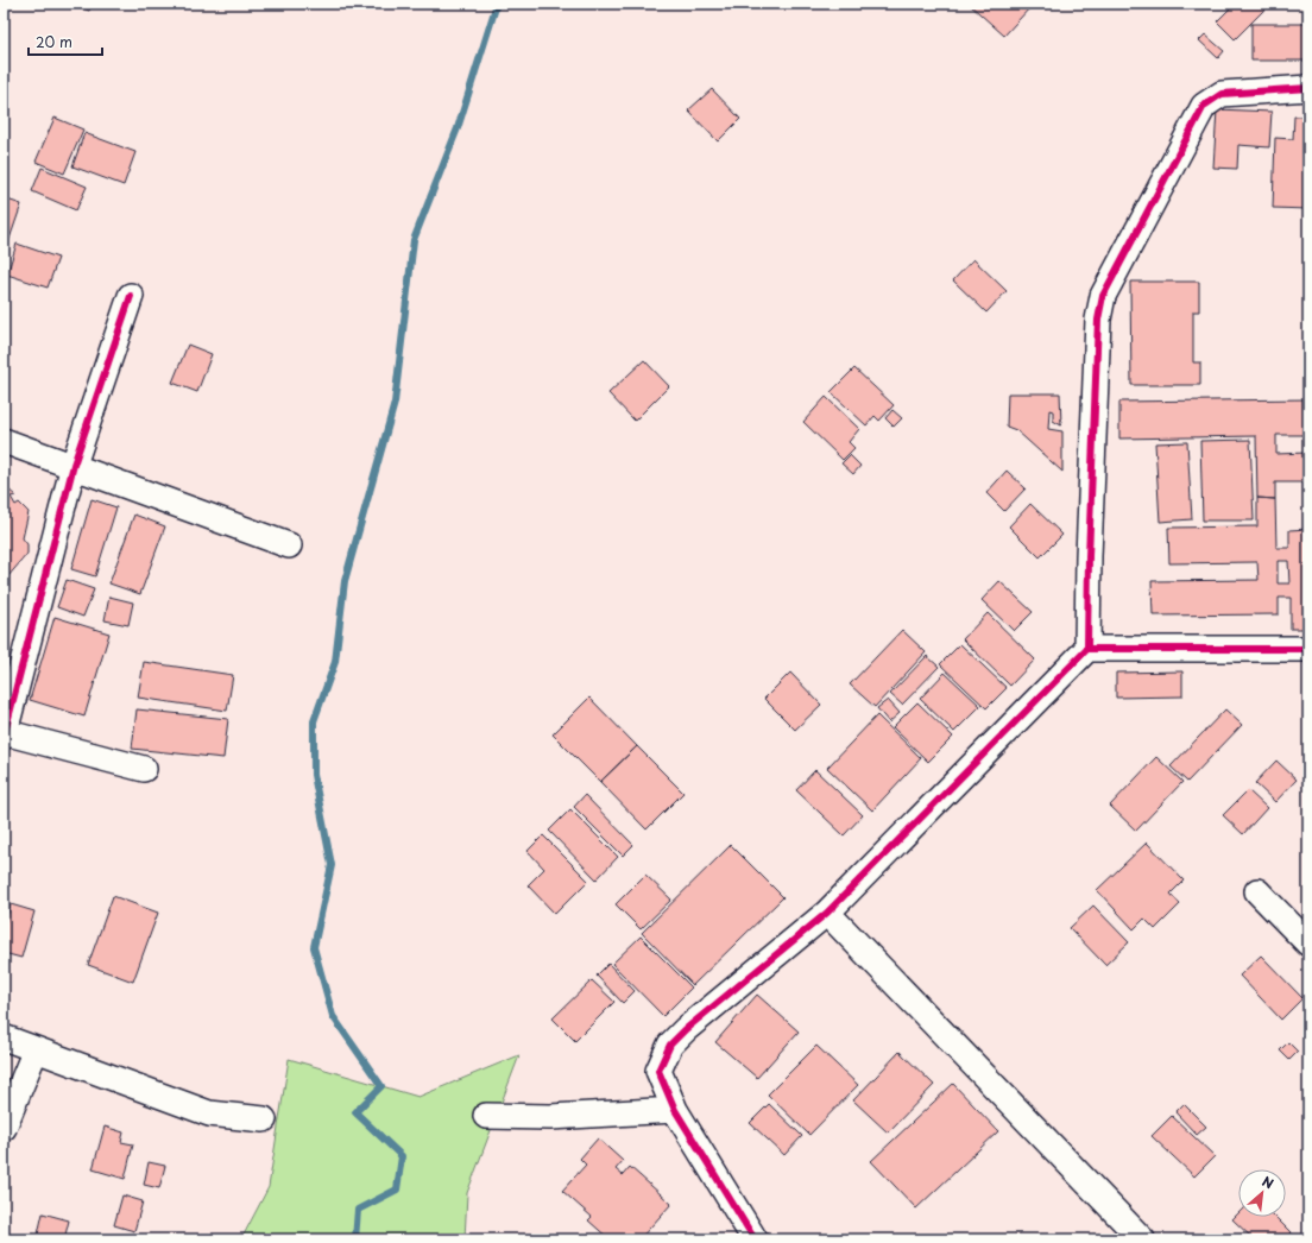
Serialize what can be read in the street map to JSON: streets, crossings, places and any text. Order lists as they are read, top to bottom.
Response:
{
  "scale_bar": "20 m",
  "north": "top right"
}
